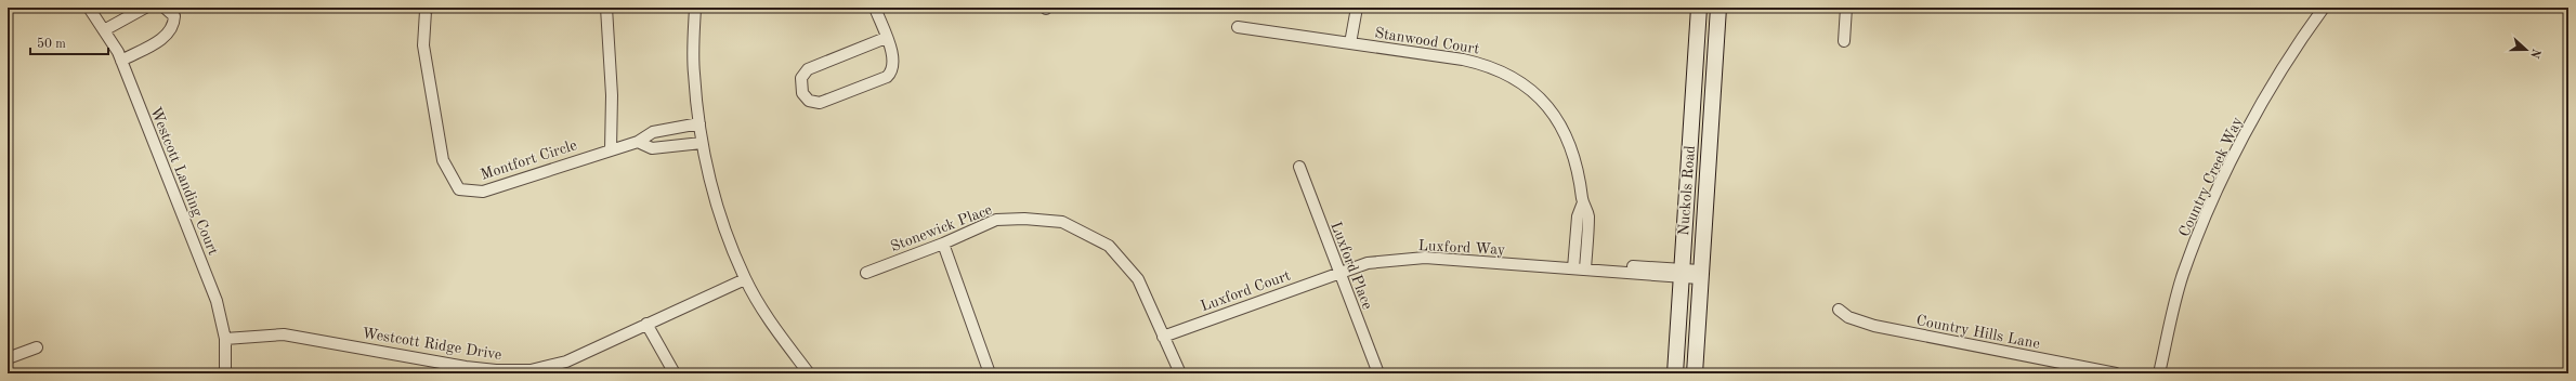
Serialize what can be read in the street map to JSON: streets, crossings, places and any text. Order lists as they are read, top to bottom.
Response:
{
  "streets": {
    "main road": ["Nuckols Road"],
    "street": [
      "Stanwood Court",
      "Montfort Circle",
      "Country Creek Way",
      "Westcott Landing Court",
      "Stonewick Place",
      "Luxford Way",
      "Luxford Place",
      "Luxford Court",
      "Country Hills Lane",
      "Westcott Ridge Drive"
    ]
  },
  "crossings": [
    ["Stanwood Court", "Luxford Way"],
    ["Westcott Landing Court", "Westcott Ridge Drive"],
    ["Nuckols Road", "Luxford Way"],
    ["Stonewick Place", "Luxford Court"],
    ["Luxford Way", "Luxford Place"],
    ["Luxford Way", "Luxford Court"],
    ["Luxford Place", "Luxford Court"]
  ],
  "scale_bar": "50 m",
  "north": "right"
}
